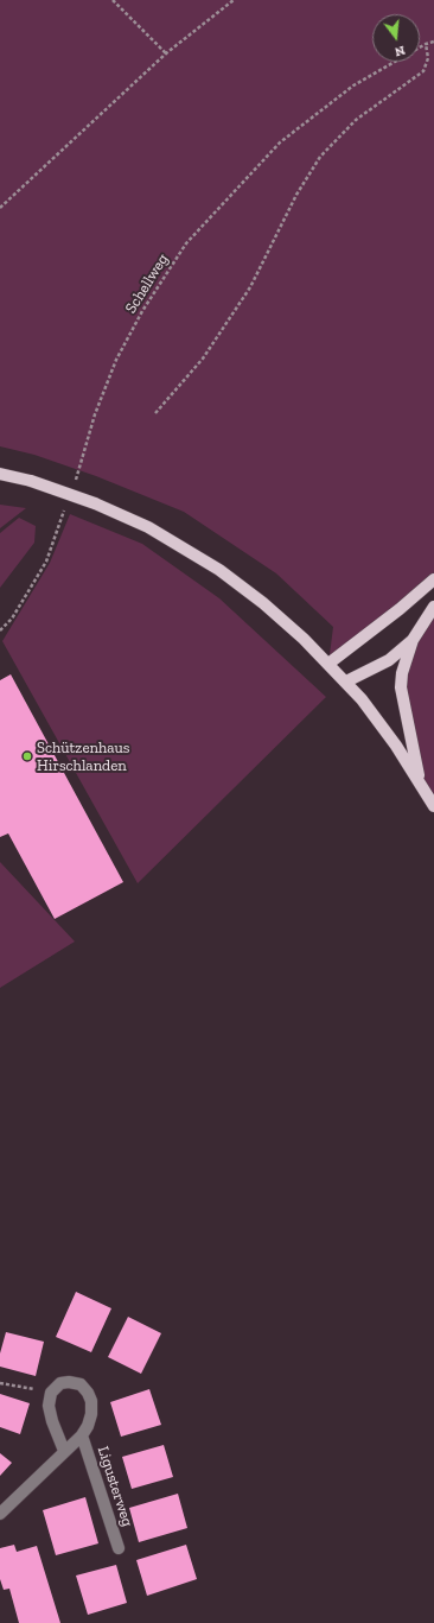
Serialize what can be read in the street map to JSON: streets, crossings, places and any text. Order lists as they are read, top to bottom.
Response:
{
  "streets": {
    "street": ["Ligusterweg"],
    "path": ["Schellweg"]
  },
  "places": ["Schützenhaus Hirschlanden"],
  "north": "bottom"
}
